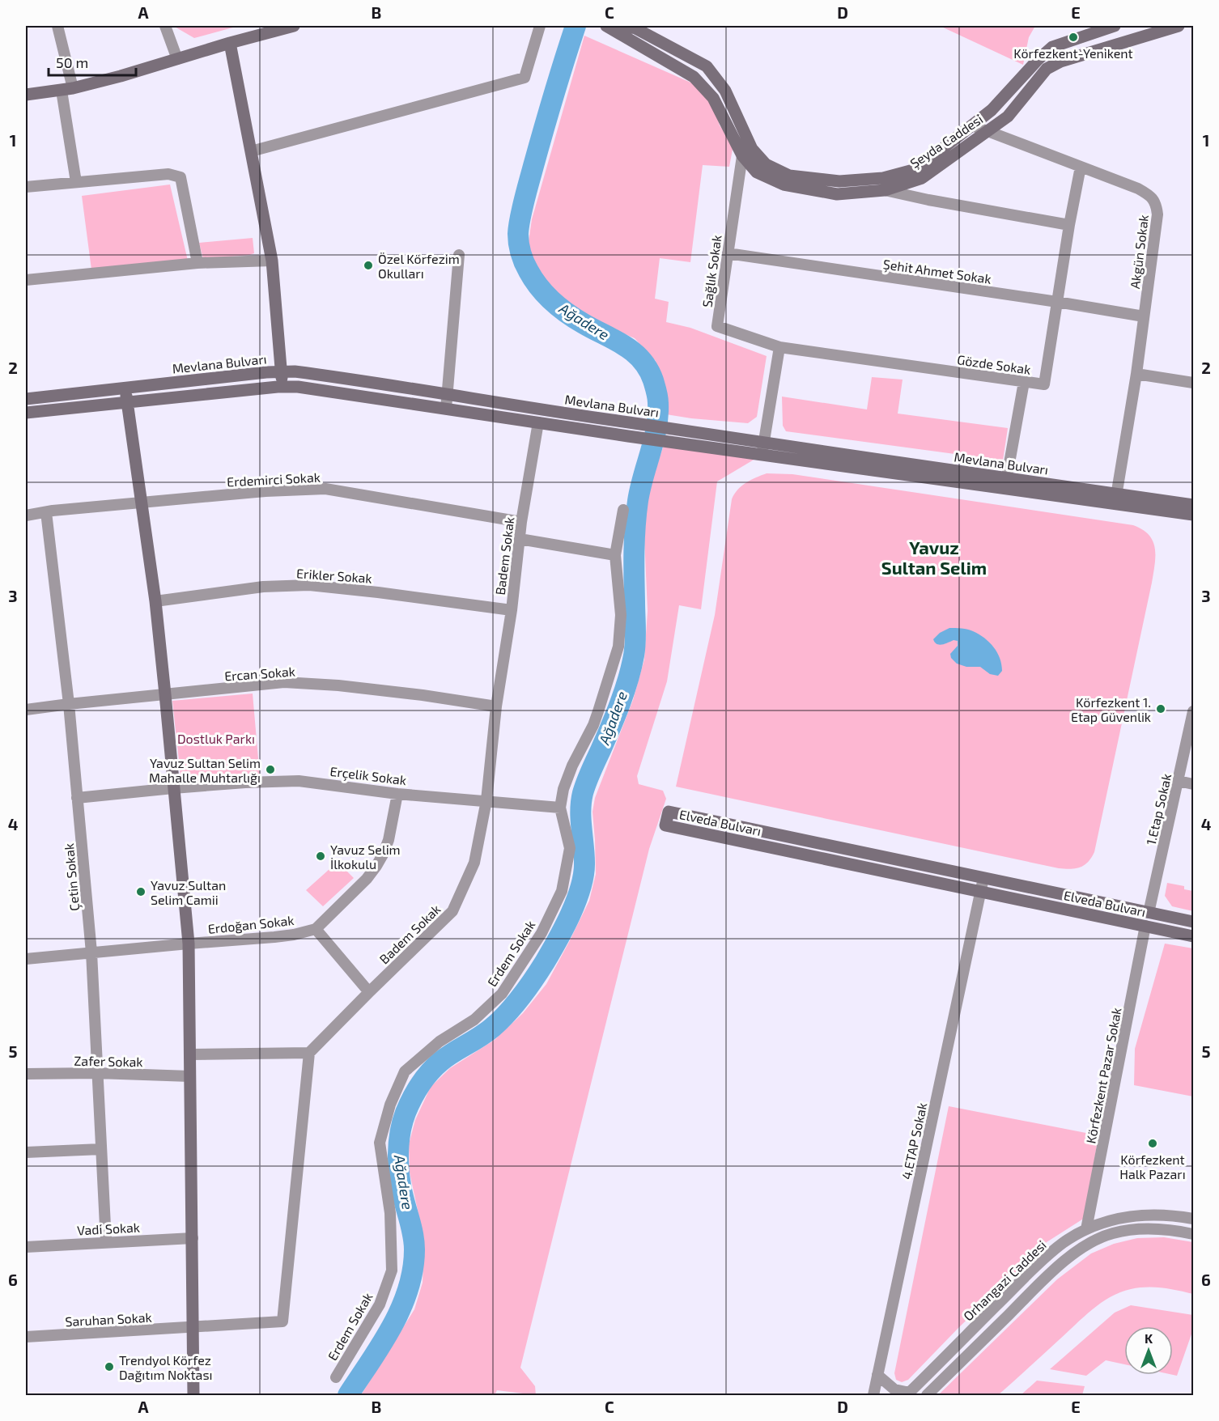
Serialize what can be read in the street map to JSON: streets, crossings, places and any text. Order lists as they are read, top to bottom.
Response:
{
  "streets": {
    "street": [
      "Şeyda Caddesi",
      "Akgün Sokak",
      "Sağlık Sokak",
      "Şehit Ahmet Sokak",
      "Mevlana Bulvarı",
      "Gözde Sokak",
      "Erdemirci Sokak",
      "Badem Sokak",
      "Erikler Sokak",
      "Ercan Sokak",
      "Erçelik Sokak",
      "1.Etap Sokak",
      "Elveda Bulvarı",
      "Çetin Sokak",
      "Erdoğan Sokak",
      "Erdem Sokak",
      "Zafer Sokak",
      "Körfezkent Pazar Sokak",
      "4.ETAP Sokak",
      "Vadi Sokak",
      "Orhangazi Caddesi",
      "Saruhan Sokak"
    ]
  },
  "crossings": [
    ["Şeyda Caddesi", "Akgün Sokak"],
    ["Şeyda Caddesi", "Sağlık Sokak"],
    ["Akgün Sokak", "Şehit Ahmet Sokak"],
    ["Akgün Sokak", "Mevlana Bulvarı"],
    ["Akgün Sokak", "Gözde Sokak"],
    ["Sağlık Sokak", "Şehit Ahmet Sokak"],
    ["Sağlık Sokak", "Gözde Sokak"],
    ["Şehit Ahmet Sokak", "Gözde Sokak"],
    ["Mevlana Bulvarı", "Badem Sokak"],
    ["Erdemirci Sokak", "Badem Sokak"],
    ["Erdemirci Sokak", "Çetin Sokak"],
    ["Badem Sokak", "Erikler Sokak"],
    ["Badem Sokak", "Ercan Sokak"],
    ["Badem Sokak", "Erçelik Sokak"],
    ["Ercan Sokak", "Çetin Sokak"],
    ["Erçelik Sokak", "Çetin Sokak"],
    ["Erçelik Sokak", "Erdem Sokak"],
    ["1.Etap Sokak", "Elveda Bulvarı"],
    ["Elveda Bulvarı", "Körfezkent Pazar Sokak"],
    ["Elveda Bulvarı", "4.ETAP Sokak"],
    ["Çetin Sokak", "Erdoğan Sokak"],
    ["Çetin Sokak", "Zafer Sokak"],
    ["Çetin Sokak", "Vadi Sokak"],
    ["Körfezkent Pazar Sokak", "Orhangazi Caddesi"],
    ["4.ETAP Sokak", "Orhangazi Caddesi"]
  ],
  "districts": ["Yavuz Sultan Selim"],
  "water": ["Ağadere"],
  "parks": ["Dostluk Parkı"],
  "places": [
    "Körfezkent-Yenikent",
    "Özel Körfezim Okulları",
    "Körfezkent 1. Etap Güvenlik",
    "Yavuz Sultan Selim Mahalle Muhtarlığı",
    "Yavuz Selim İlkokulu",
    "Yavuz Sultan Selim Camii",
    "Körfezkent Halk Pazarı",
    "Trendyol Körfez Dağıtım Noktası"
  ],
  "scale_bar": "50 m",
  "north": "top",
  "grid": {
    "columns": [
      "A",
      "B",
      "C",
      "D",
      "E"
    ],
    "rows": [
      "1",
      "2",
      "3",
      "4",
      "5",
      "6"
    ]
  }
}
